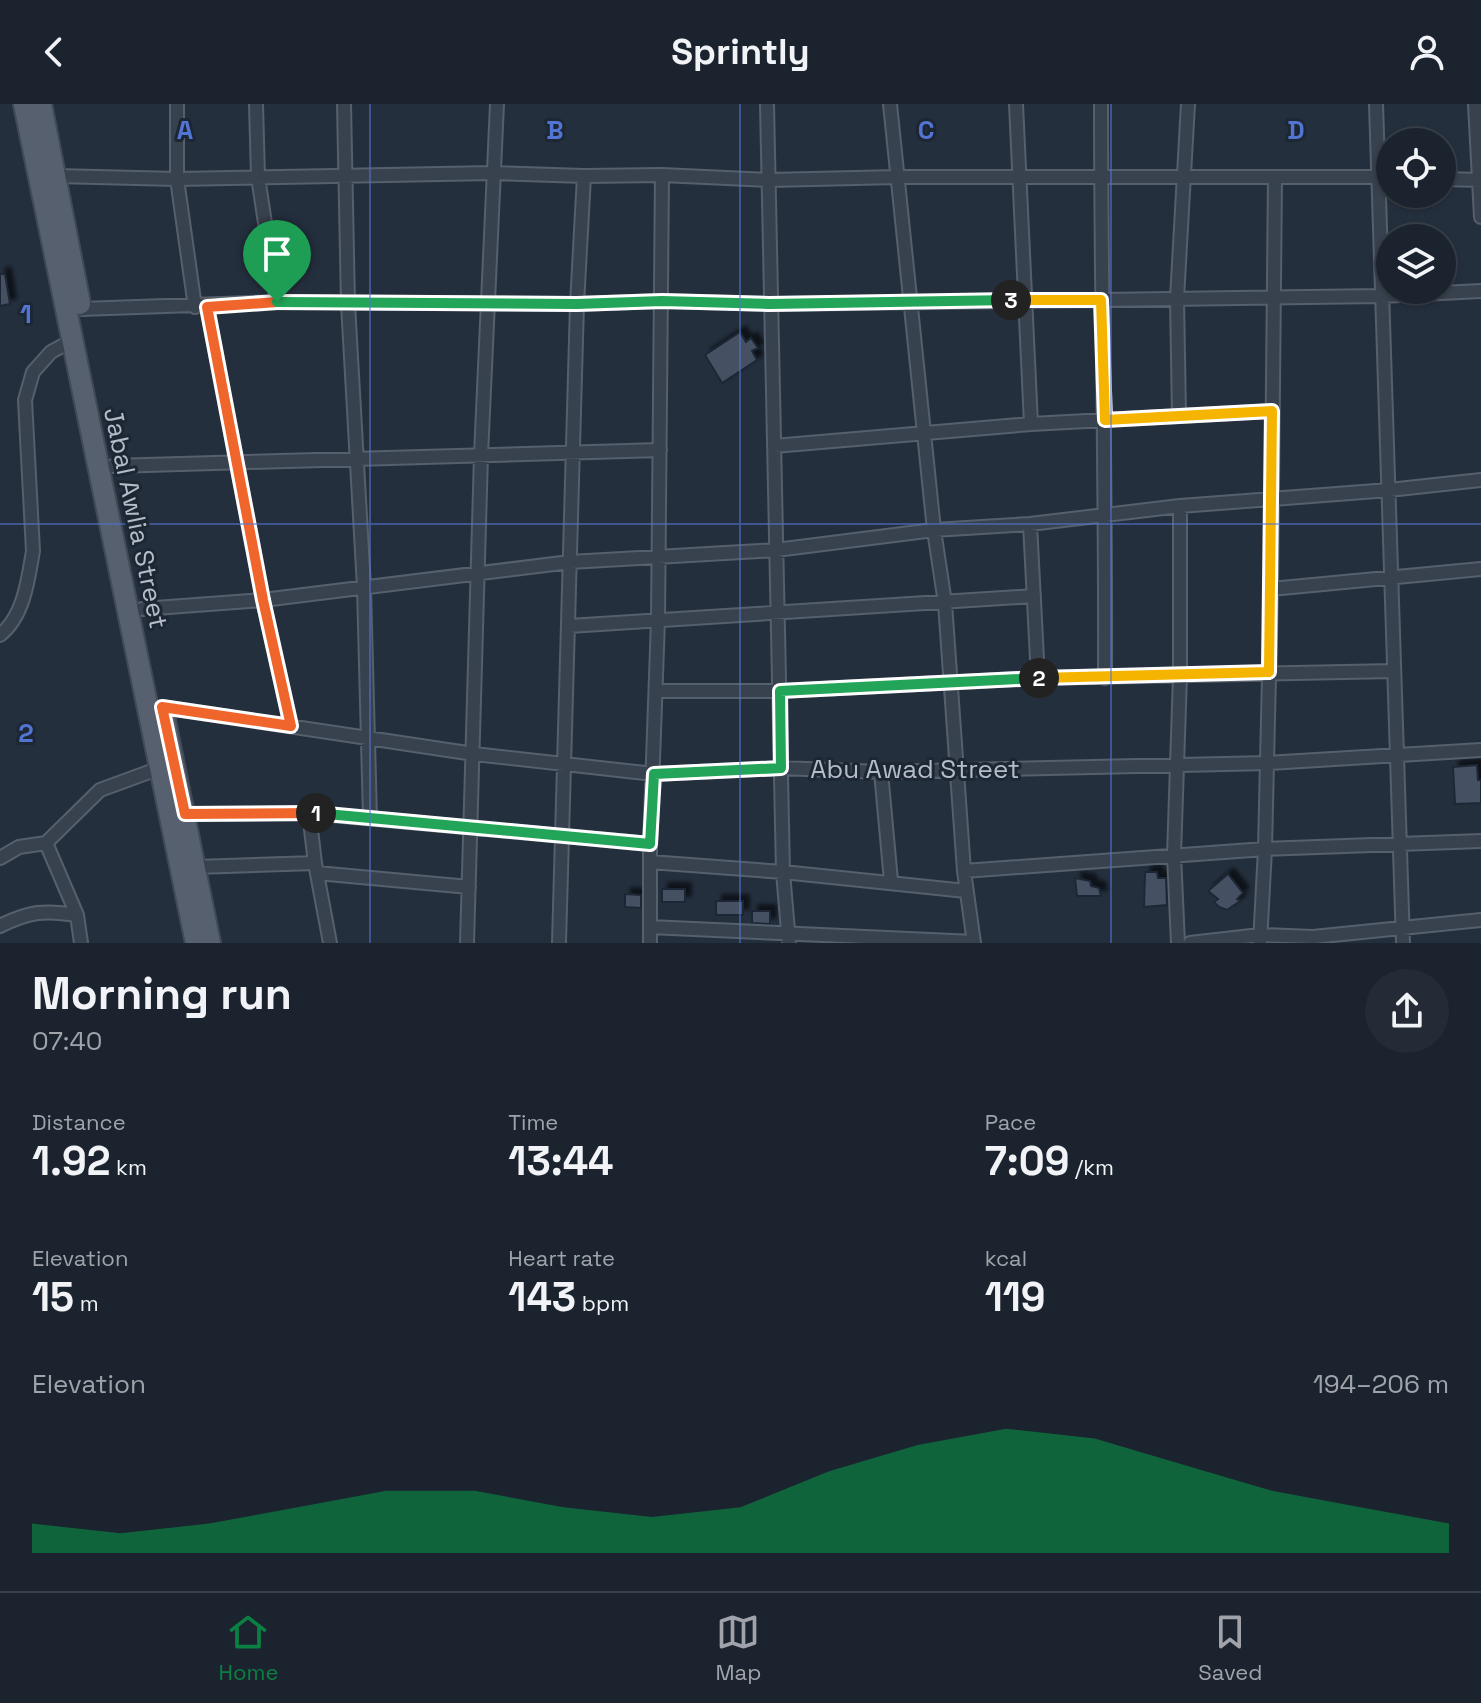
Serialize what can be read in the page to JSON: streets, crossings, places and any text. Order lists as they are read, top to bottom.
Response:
{
  "streets": {
    "main road": ["Jabal Awlia Street"],
    "street": ["Abu Awad Street"]
  },
  "crossings": [
    ["Jabal Awlia Street", "Abu Awad Street"]
  ],
  "page": {
    "header": "Sprintly",
    "pins": ["3", "2", "1"],
    "heading": ["Morning run", "07:40"],
    "stats": [
      ["Distance", "1.92 km"],
      ["Time", "13:44"],
      ["Pace", "7:09 /km"],
      ["Elevation", "15 m"],
      ["Heart rate", "143 bpm"],
      ["kcal", "119"]
    ],
    "chart": ["Elevation", "194–206 m"],
    "tabs": ["Home", "Map", "Saved"]
  },
  "grid": {
    "columns": [
      "A",
      "B",
      "C",
      "D"
    ],
    "rows": ["1", "2"]
  }
}
